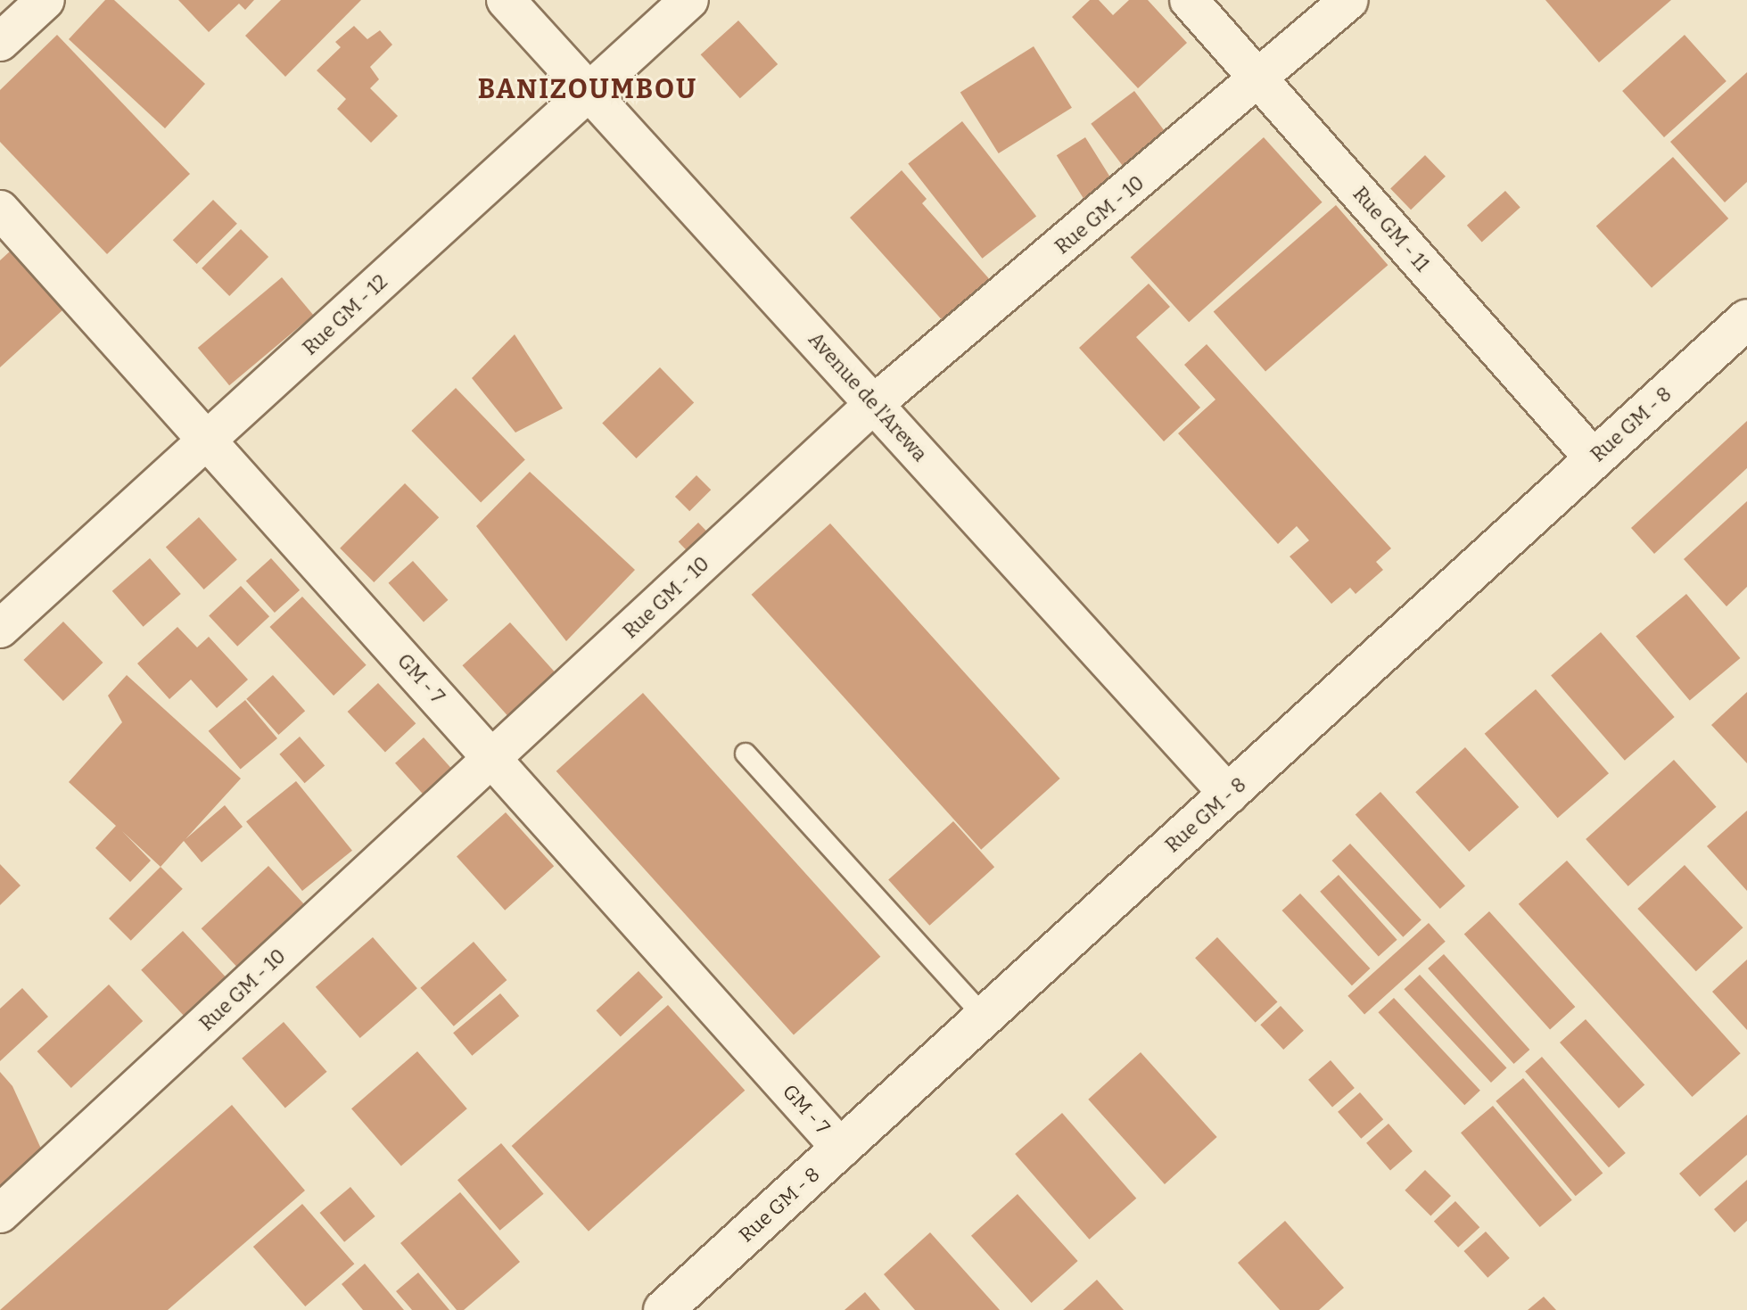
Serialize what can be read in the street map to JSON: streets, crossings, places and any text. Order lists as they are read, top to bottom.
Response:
{
  "streets": {
    "street": [
      "Rue GM - 10",
      "Rue GM - 11",
      "Rue GM - 12",
      "Avenue de l'Arewa",
      "Rue GM - 8",
      "GM - 7"
    ]
  },
  "crossings": [
    ["Rue GM - 10", "Rue GM - 11"],
    ["Rue GM - 10", "Avenue de l'Arewa"],
    ["Rue GM - 10", "GM - 7"],
    ["Rue GM - 11", "Rue GM - 8"],
    ["Rue GM - 12", "Avenue de l'Arewa"],
    ["Rue GM - 12", "GM - 7"],
    ["Avenue de l'Arewa", "Rue GM - 8"],
    ["Rue GM - 8", "GM - 7"]
  ],
  "districts": ["BANIZOUMBOU"]
}
